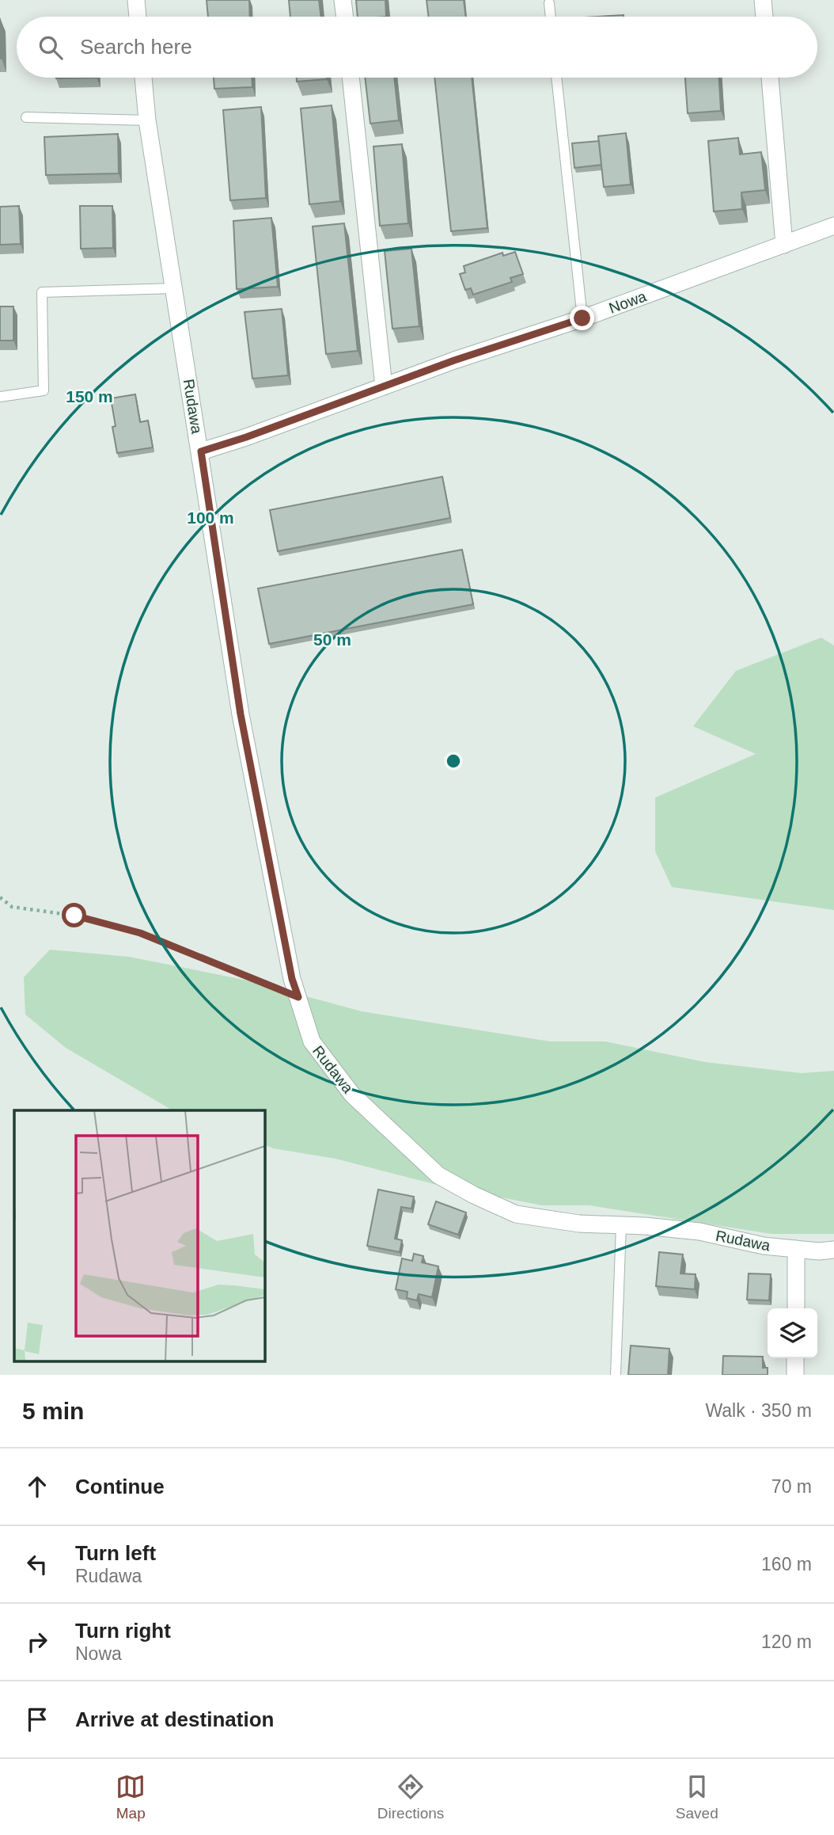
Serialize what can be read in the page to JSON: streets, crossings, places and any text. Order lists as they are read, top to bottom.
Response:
{
  "streets": {
    "street": ["Nowa", "Rudawa"]
  },
  "crossings": [
    ["Nowa", "Rudawa"]
  ],
  "page": {
    "search": "Search here",
    "heading": ["5 min", "Walk · 350 m"],
    "list": [
      ["Continue", "70 m"],
      ["Turn left", "Rudawa", "160 m"],
      ["Turn right", "Nowa", "120 m"],
      "Arrive at destination"
    ],
    "nav": ["Map", "Directions", "Saved"]
  },
  "rings": ["150 m", "100 m", "50 m"]
}
